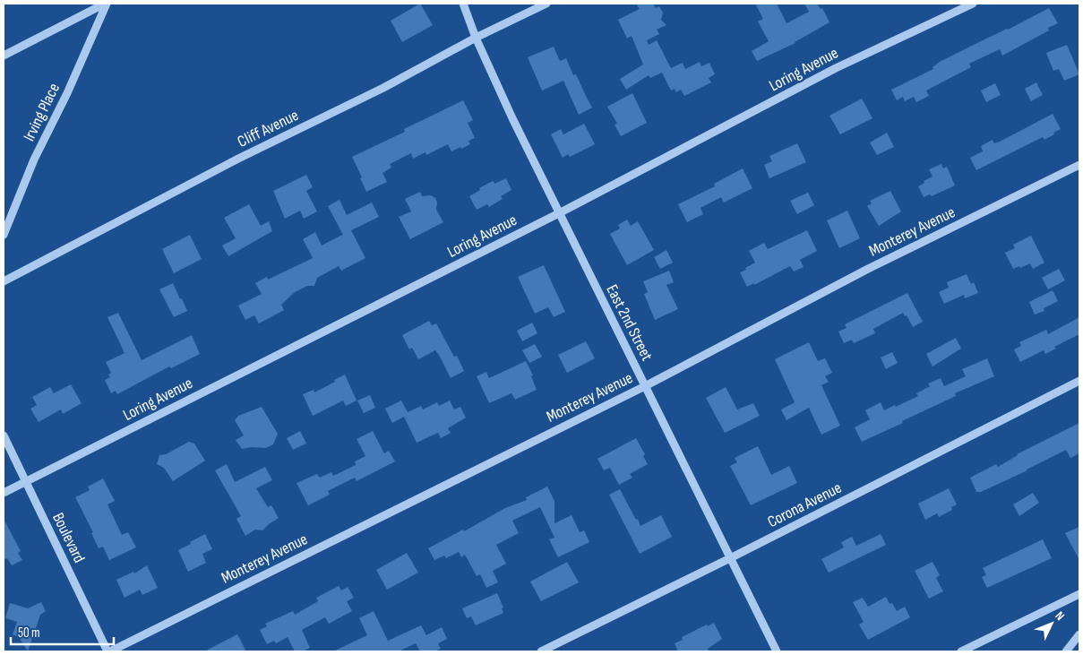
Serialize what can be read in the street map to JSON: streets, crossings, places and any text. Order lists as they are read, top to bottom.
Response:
{
  "streets": {
    "street": [
      "Loring Avenue",
      "Irving Place",
      "Cliff Avenue",
      "Monterey Avenue",
      "East 2nd Street",
      "Corona Avenue",
      "Boulevard"
    ]
  },
  "crossings": [
    ["Loring Avenue", "East 2nd Street"],
    ["Loring Avenue", "Boulevard"],
    ["Cliff Avenue", "East 2nd Street"],
    ["Monterey Avenue", "East 2nd Street"],
    ["Monterey Avenue", "Boulevard"],
    ["East 2nd Street", "Corona Avenue"]
  ],
  "scale_bar": "50 m",
  "north": "top right"
}
